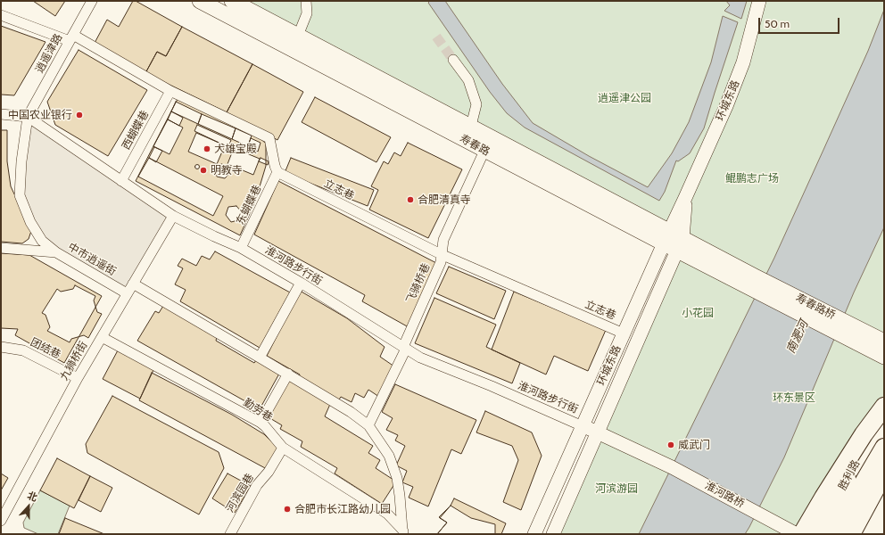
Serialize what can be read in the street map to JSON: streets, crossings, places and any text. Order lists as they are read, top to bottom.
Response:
{
  "streets": {
    "highway": ["胜利路"],
    "main road": ["寿春路", "寿春路桥"],
    "street": [
      "逍遥津路",
      "环城东路",
      "西蝴蝶巷",
      "立志巷",
      "东蝴蝶巷",
      "中市逍遥街",
      "淮河路步行街",
      "飞骑桥巷",
      "团结巷",
      "九狮桥街",
      "勤劳巷",
      "河滨园巷",
      "淮河路桥"
    ]
  },
  "crossings": [
    ["逍遥津路", "淮河路步行街"],
    ["环城东路", "寿春路"],
    ["环城东路", "立志巷"],
    ["环城东路", "淮河路步行街"],
    ["环城东路", "淮河路桥"],
    ["西蝴蝶巷", "淮河路步行街"],
    ["寿春路", "飞骑桥巷"],
    ["寿春路", "寿春路桥"],
    ["立志巷", "东蝴蝶巷"],
    ["立志巷", "飞骑桥巷"],
    ["东蝴蝶巷", "淮河路步行街"],
    ["中市逍遥街", "九狮桥街"],
    ["淮河路步行街", "飞骑桥巷"],
    ["淮河路步行街", "九狮桥街"],
    ["淮河路步行街", "淮河路桥"],
    ["团结巷", "九狮桥街"],
    ["九狮桥街", "勤劳巷"],
    ["勤劳巷", "河滨园巷"]
  ],
  "water": ["南淝河"],
  "parks": [
    "逍遥津公园",
    "鲲鹏志广场",
    "小花园",
    "环东景区",
    "河滨游园"
  ],
  "places": [
    "中国农业银行",
    "大雄宝殿",
    "明教寺",
    "合肥清真寺",
    "威武门",
    "合肥市长江路幼儿园"
  ],
  "scale_bar": "50 m",
  "north": "top"
}
